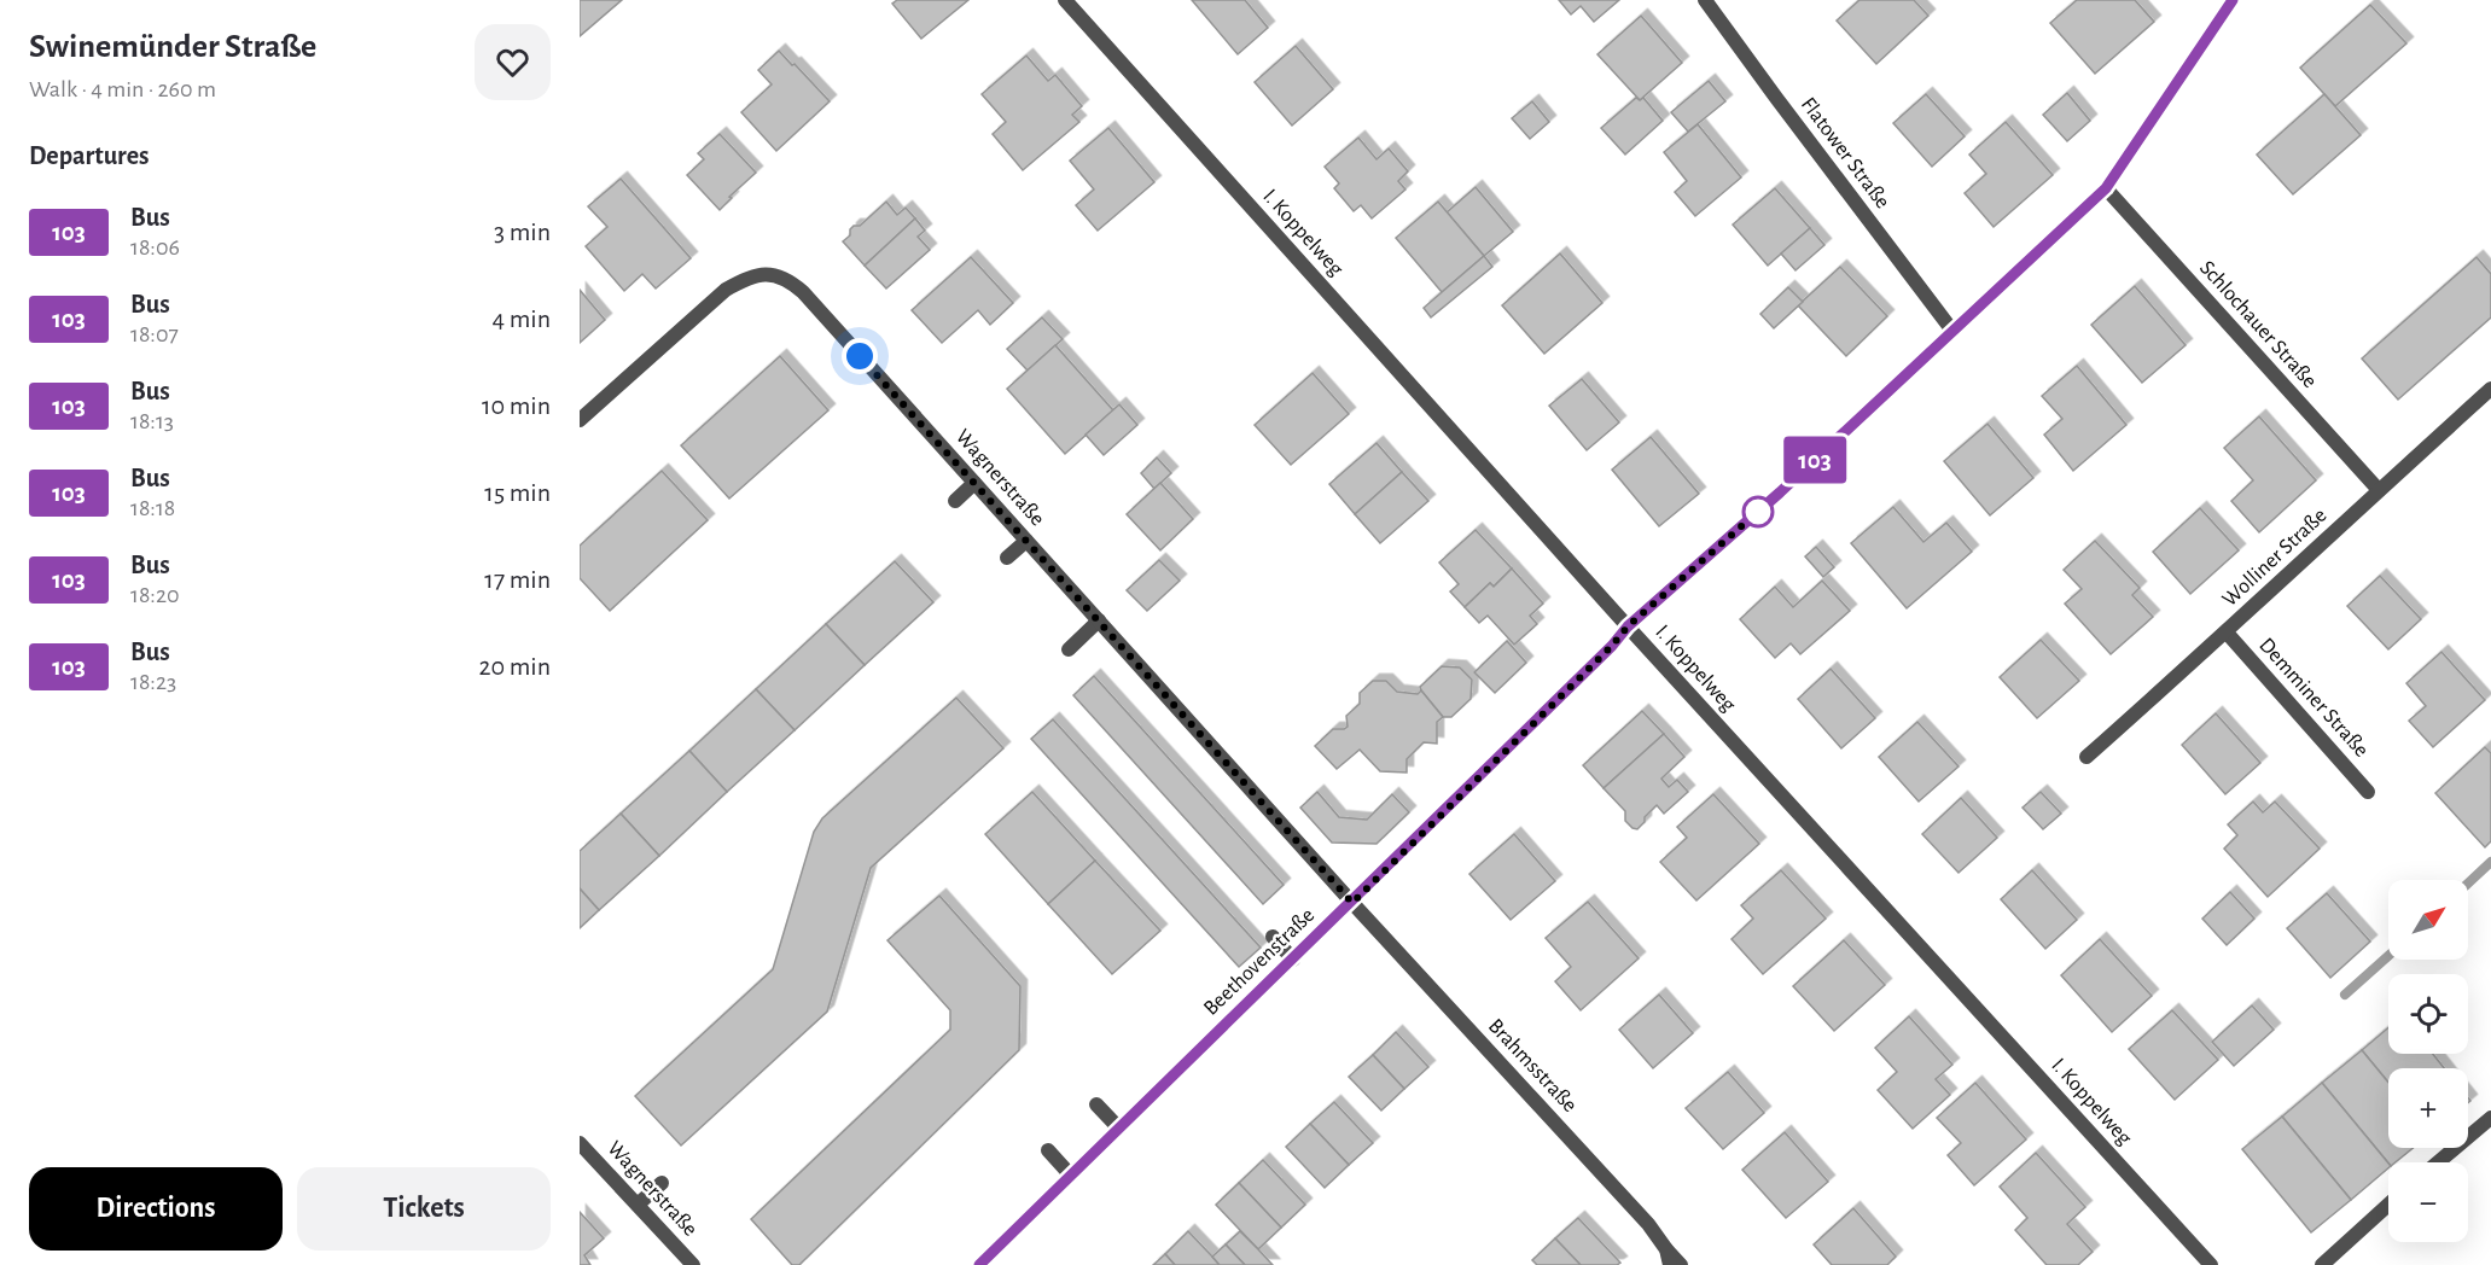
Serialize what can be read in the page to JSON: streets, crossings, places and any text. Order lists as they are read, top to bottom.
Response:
{
  "streets": {
    "street": [
      "Flatower Straße",
      "I. Koppelweg",
      "Schlochauer Straße",
      "Wagnerstraße",
      "Wolliner Straße",
      "Demminer Straße",
      "Beethovenstraße",
      "Brahmsstraße"
    ]
  },
  "crossings": [
    ["Flatower Straße", "Beethovenstraße"],
    ["I. Koppelweg", "Beethovenstraße"],
    ["Schlochauer Straße", "Wolliner Straße"],
    ["Schlochauer Straße", "Beethovenstraße"],
    ["Wagnerstraße", "Beethovenstraße"],
    ["Wagnerstraße", "Brahmsstraße"],
    ["Wolliner Straße", "Demminer Straße"],
    ["Beethovenstraße", "Brahmsstraße"]
  ],
  "lines": ["bus line 103"],
  "north": "top right",
  "page": {
    "heading": [
      ["Swinemünder Straße", "Walk · 4 min · 260 m"],
      "Departures"
    ],
    "on_map": "103",
    "list": [
      {
        "mark": "103",
        "name": "Bus",
        "note": "18:06",
        "value": "3 min"
      },
      {
        "mark": "103",
        "name": "Bus",
        "note": "18:07",
        "value": "4 min"
      },
      {
        "mark": "103",
        "name": "Bus",
        "note": "18:13",
        "value": "10 min"
      },
      {
        "mark": "103",
        "name": "Bus",
        "note": "18:18",
        "value": "15 min"
      },
      {
        "mark": "103",
        "name": "Bus",
        "note": "18:20",
        "value": "17 min"
      },
      {
        "mark": "103",
        "name": "Bus",
        "note": "18:23",
        "value": "20 min"
      }
    ],
    "map_buttons": ["+", "−"],
    "buttons": ["Directions", "Tickets"]
  }
}
